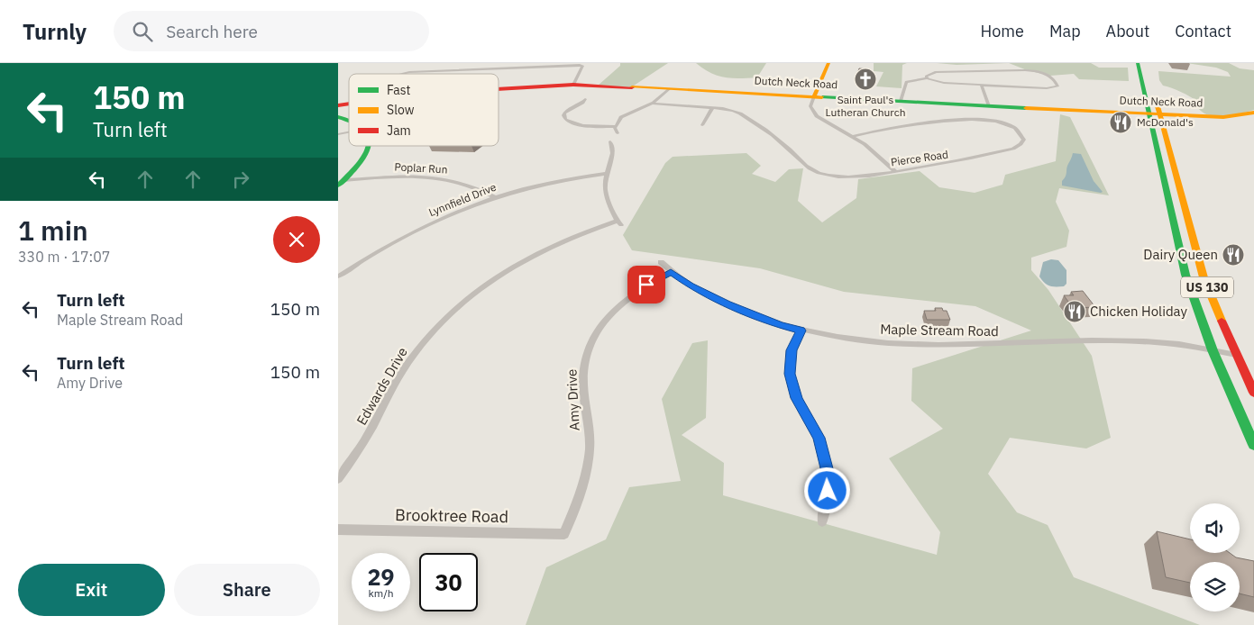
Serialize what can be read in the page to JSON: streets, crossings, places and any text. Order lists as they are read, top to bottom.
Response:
{
  "streets": {
    "main road": ["Dutch Neck Road", "US 130"],
    "street": [
      "Pierce Road",
      "Poplar Run",
      "Lynnfield Drive",
      "Maple Stream Road",
      "Edwards Drive",
      "Amy Drive",
      "Brooktree Road"
    ]
  },
  "crossings": [
    ["Dutch Neck Road", "US 130"],
    ["Poplar Run", "Lynnfield Drive"],
    ["Lynnfield Drive", "Edwards Drive"],
    ["US 130", "Maple Stream Road"],
    ["Maple Stream Road", "Amy Drive"],
    ["Amy Drive", "Brooktree Road"]
  ],
  "places": {
    "church": ["Saint Paul's Lutheran Church"],
    "restaurant": ["McDonald's", "Dairy Queen", "Chicken Holiday"]
  },
  "legend": ["Fast", "Slow", "Jam"],
  "page": {
    "header": "Turnly",
    "search": "Search here",
    "nav": [
      "Home",
      "Map",
      "About",
      "Contact"
    ],
    "turn": ["150 m", "Turn left"],
    "heading": ["1 min", "330 m · 17:07"],
    "list": [
      {
        "name": "Turn left",
        "note": "Maple Stream Road",
        "value": "150 m"
      },
      {
        "name": "Turn left",
        "note": "Amy Drive",
        "value": "150 m"
      }
    ],
    "speed": "29 km/h",
    "limit": "30",
    "buttons": ["Exit", "Share"]
  }
}
